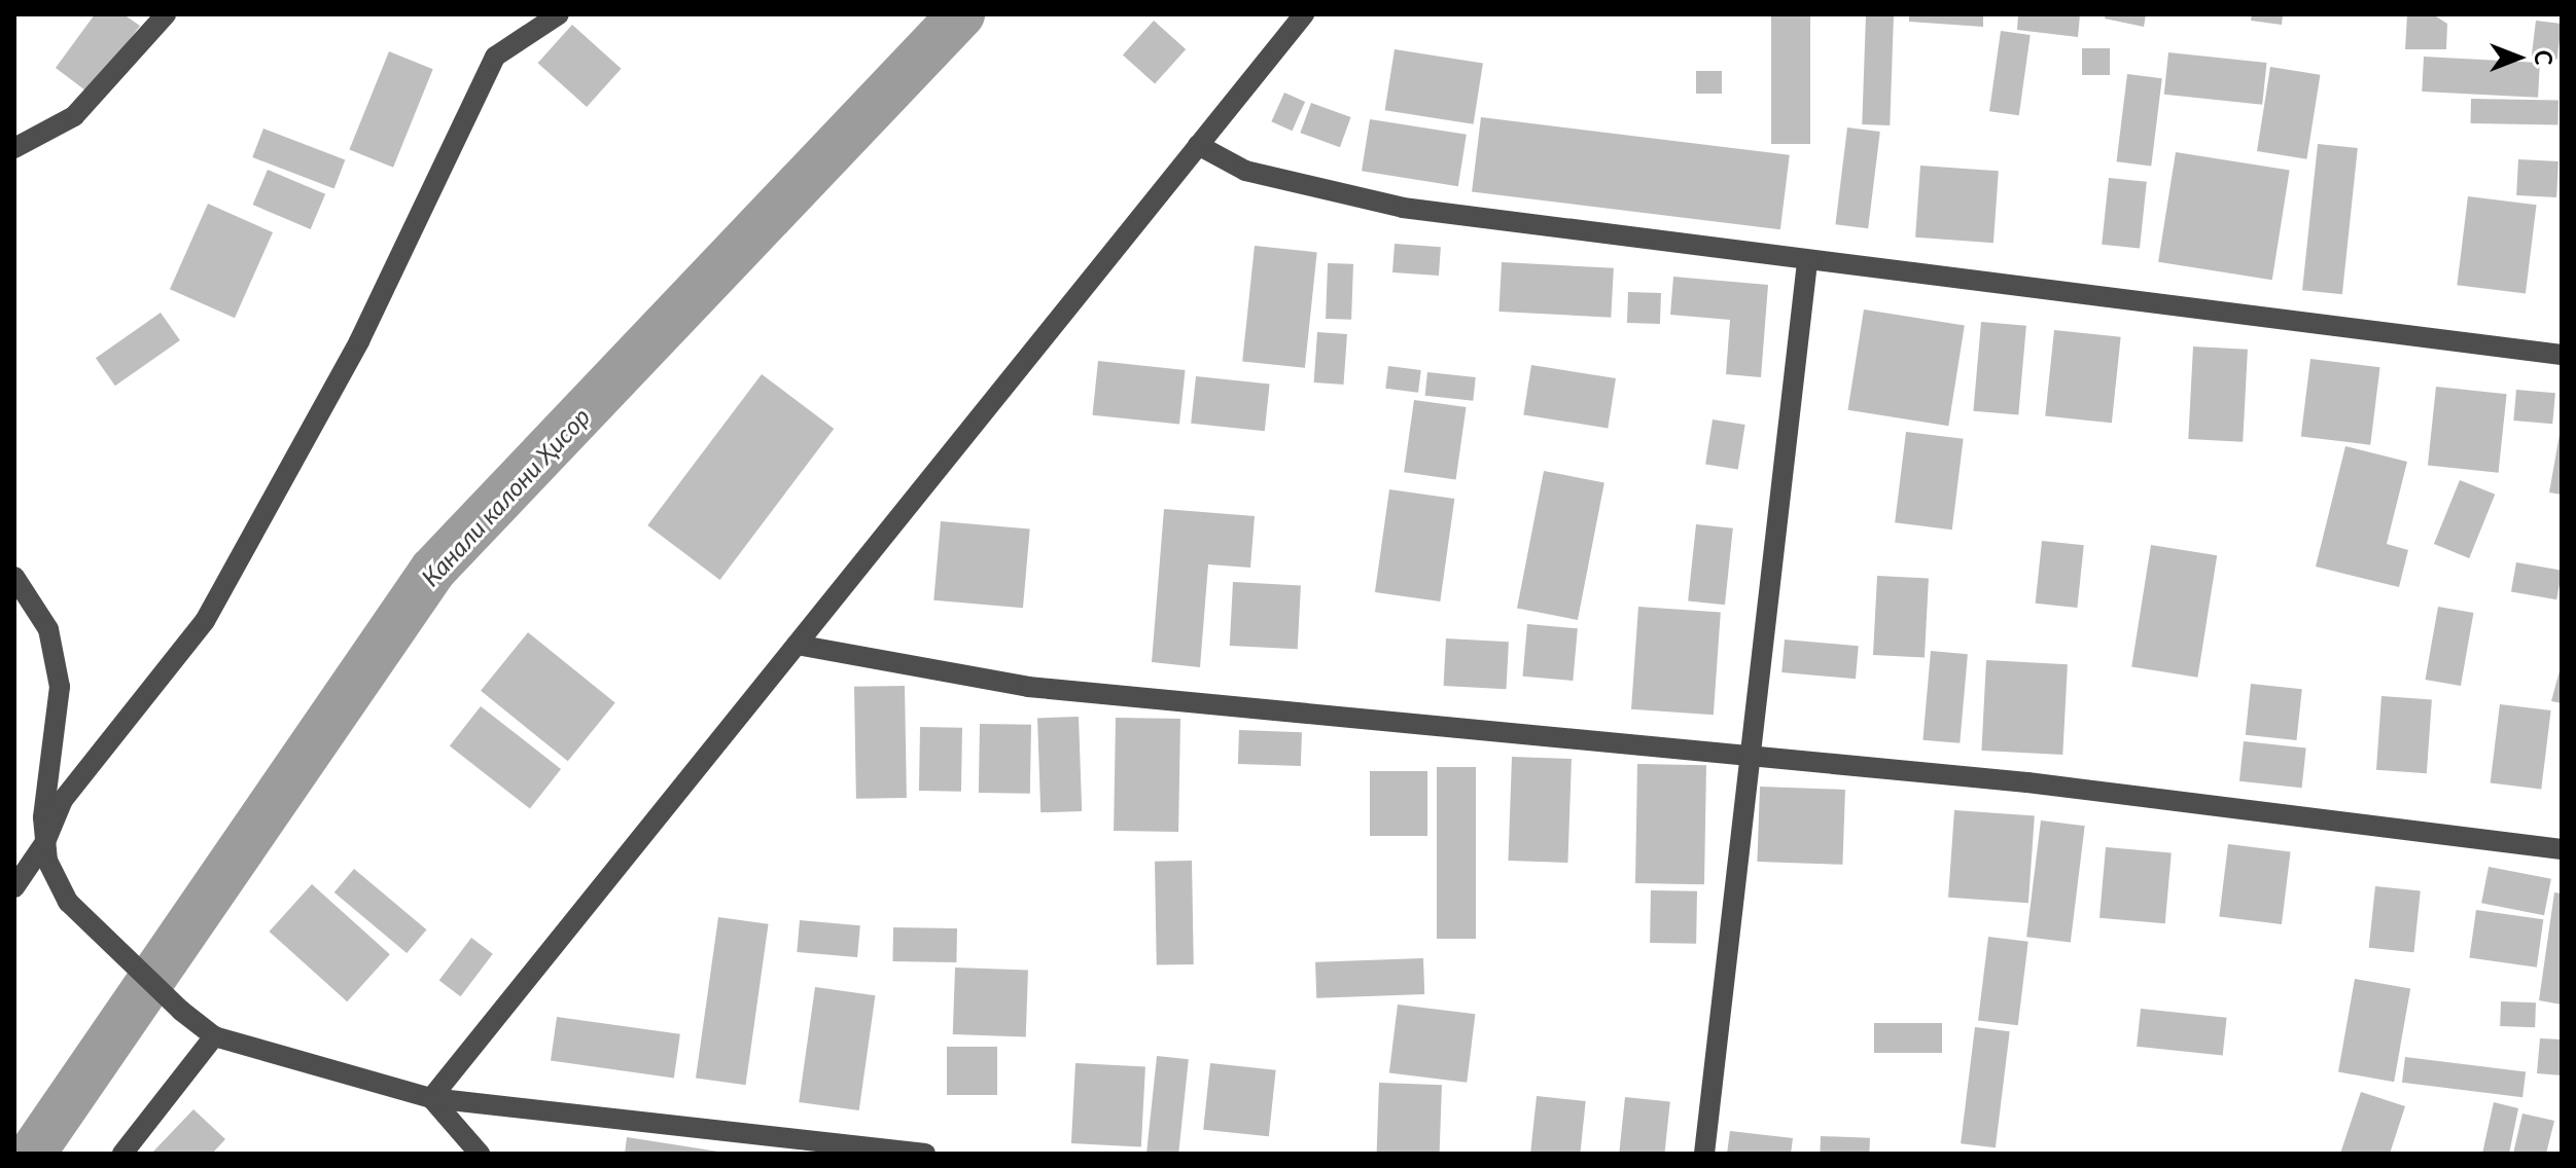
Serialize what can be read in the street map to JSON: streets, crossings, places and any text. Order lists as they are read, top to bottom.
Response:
{
  "water": ["Канали калони Ҳисор"],
  "north": "right"
}
